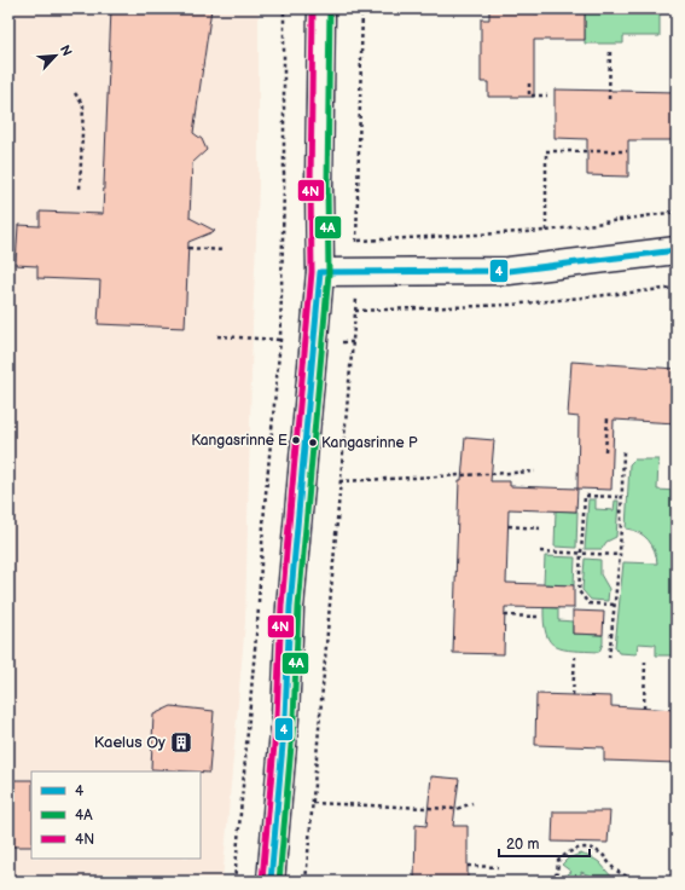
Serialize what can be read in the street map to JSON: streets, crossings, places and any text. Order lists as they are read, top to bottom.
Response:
{
  "places": {
    "other": ["Kangasrinne E", "Kangasrinne P"],
    "building": ["Kaelus Oy"]
  },
  "lines": ["transit line 4A", "transit line 4N", "transit line 4"],
  "legend": ["4", "4A", "4N"],
  "scale_bar": "20 m",
  "north": "top right"
}
